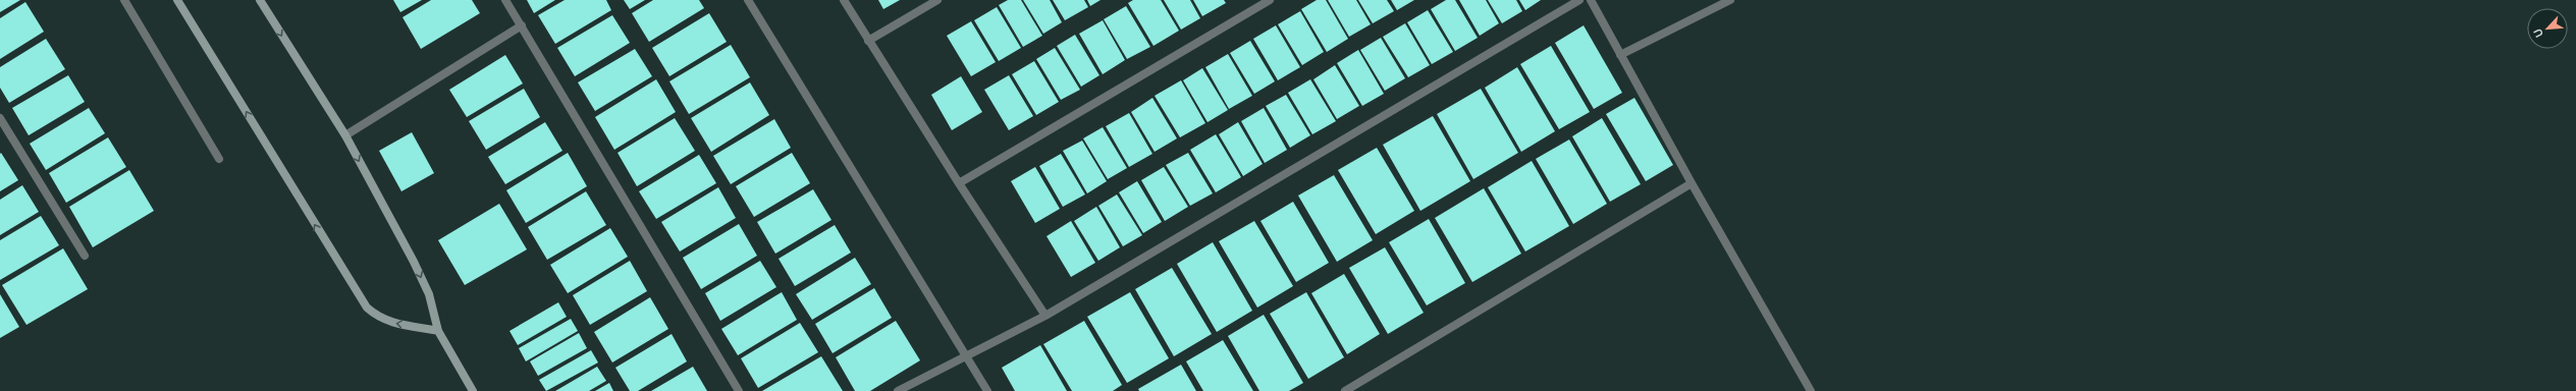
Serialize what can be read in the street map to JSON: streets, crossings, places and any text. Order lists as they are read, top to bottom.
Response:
{
  "north": "bottom left"
}
